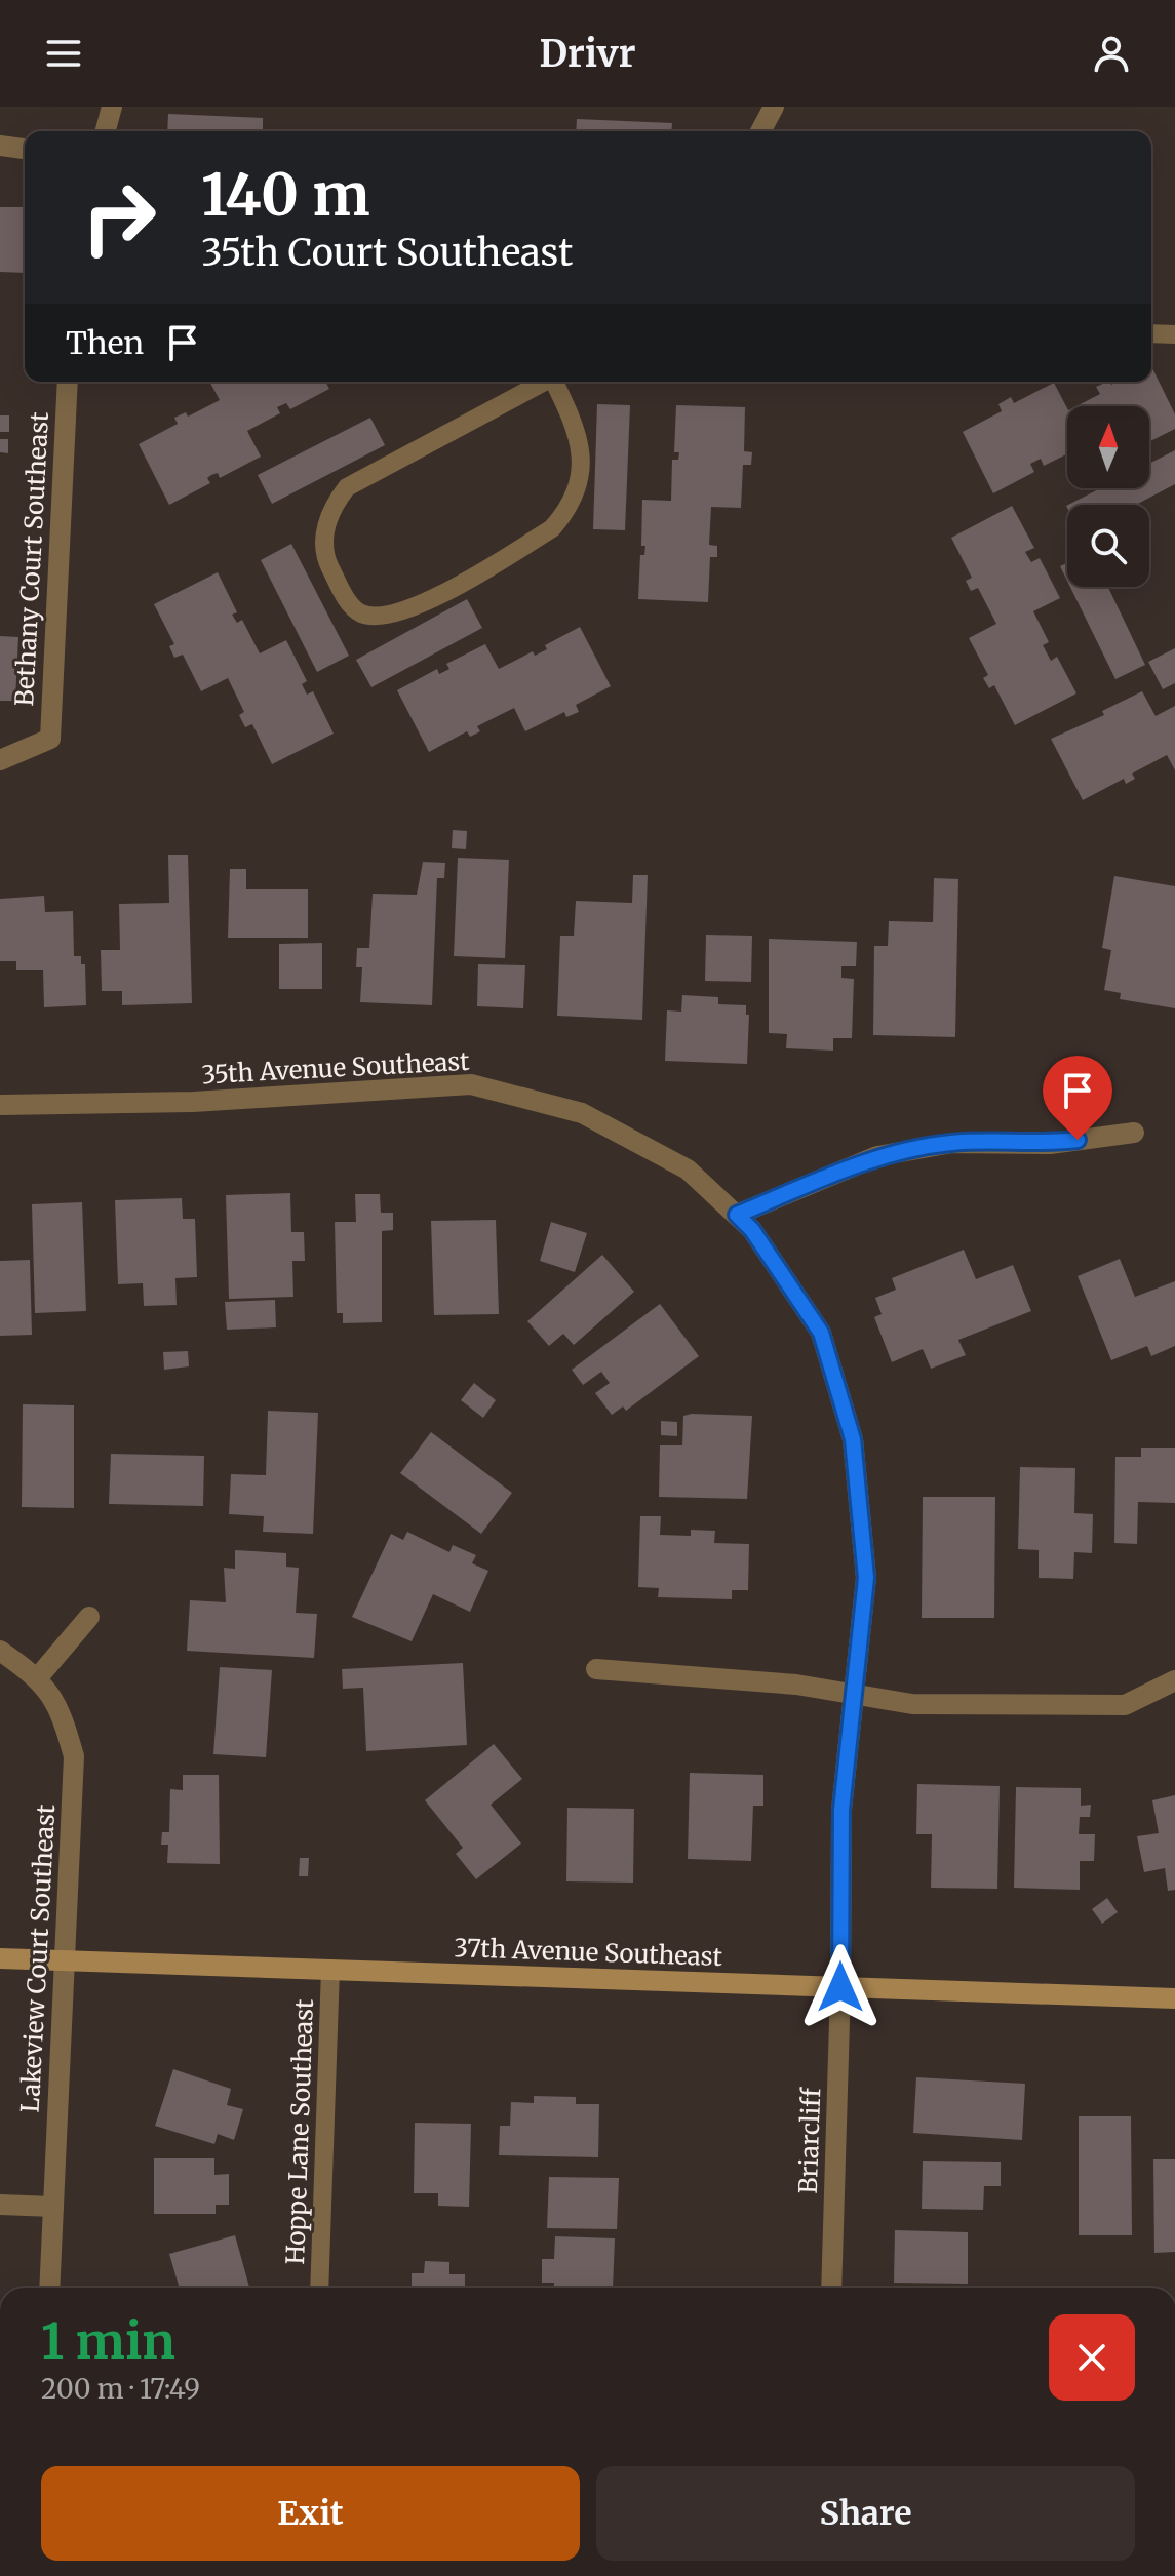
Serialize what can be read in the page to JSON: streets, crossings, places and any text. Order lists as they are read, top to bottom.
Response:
{
  "streets": {
    "street": [
      "Bethany Court Southeast",
      "35th Avenue Southeast",
      "37th Avenue Southeast",
      "Lakeview Court Southeast",
      "Briarcliff"
    ],
    "lane": ["Hoppe Lane Southeast"]
  },
  "crossings": [
    ["35th Avenue Southeast", "Briarcliff"],
    ["37th Avenue Southeast", "Lakeview Court Southeast"],
    ["37th Avenue Southeast", "Hoppe Lane Southeast"],
    ["37th Avenue Southeast", "Briarcliff"]
  ],
  "north": "top",
  "page": {
    "header": "Drivr",
    "turn": ["140 m", "35th Court Southeast"],
    "then": "Then",
    "heading": ["1 min", "200 m · 17:49"],
    "buttons": ["Exit", "Share"]
  }
}
